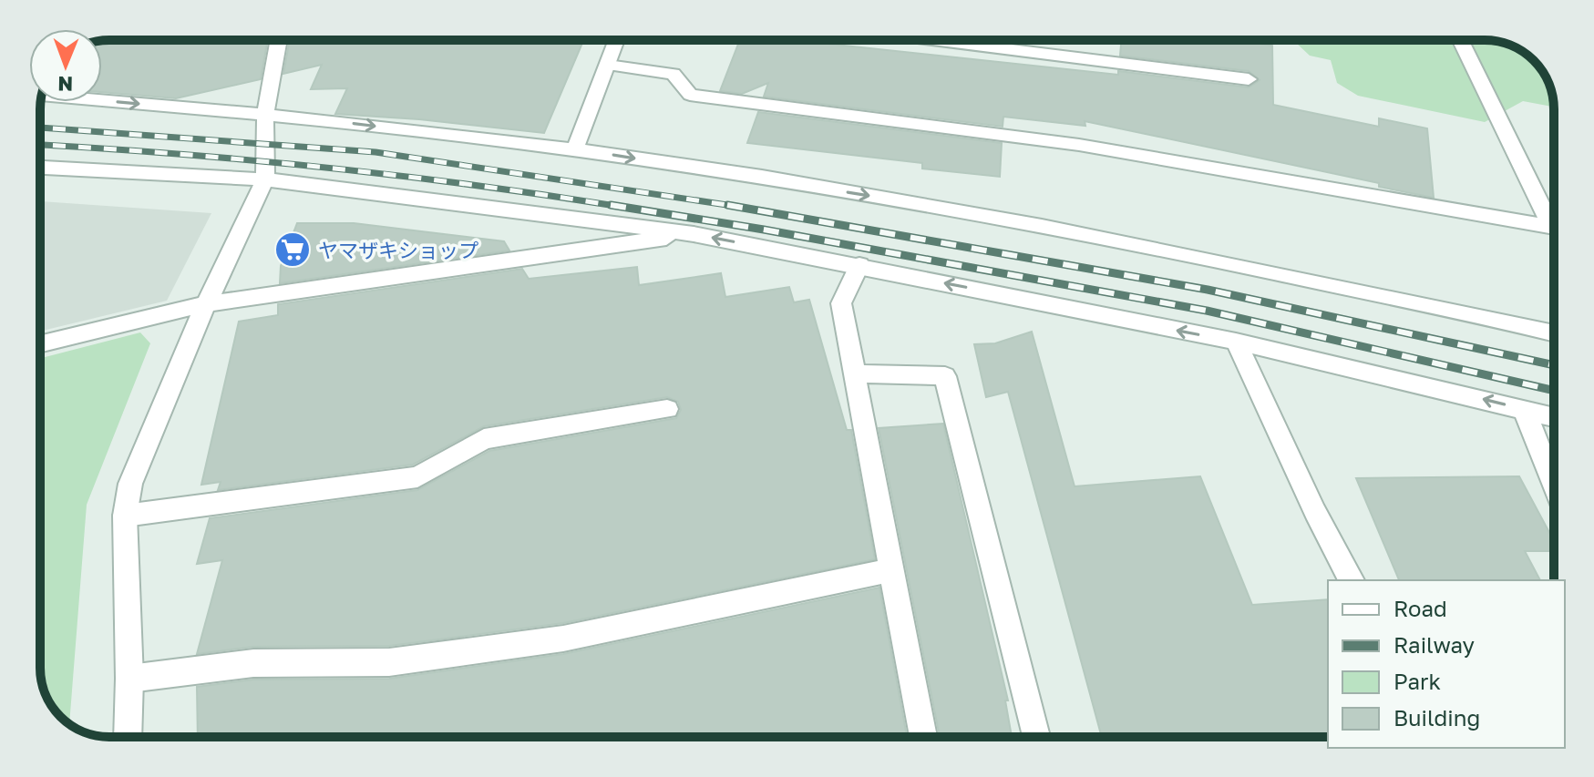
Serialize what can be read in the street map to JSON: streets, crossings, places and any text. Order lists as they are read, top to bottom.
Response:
{
  "places": {
    "supermarket": ["ヤマザキショップ"]
  },
  "legend": [
    "Road",
    "Railway",
    "Park",
    "Building"
  ],
  "north": "bottom"
}
